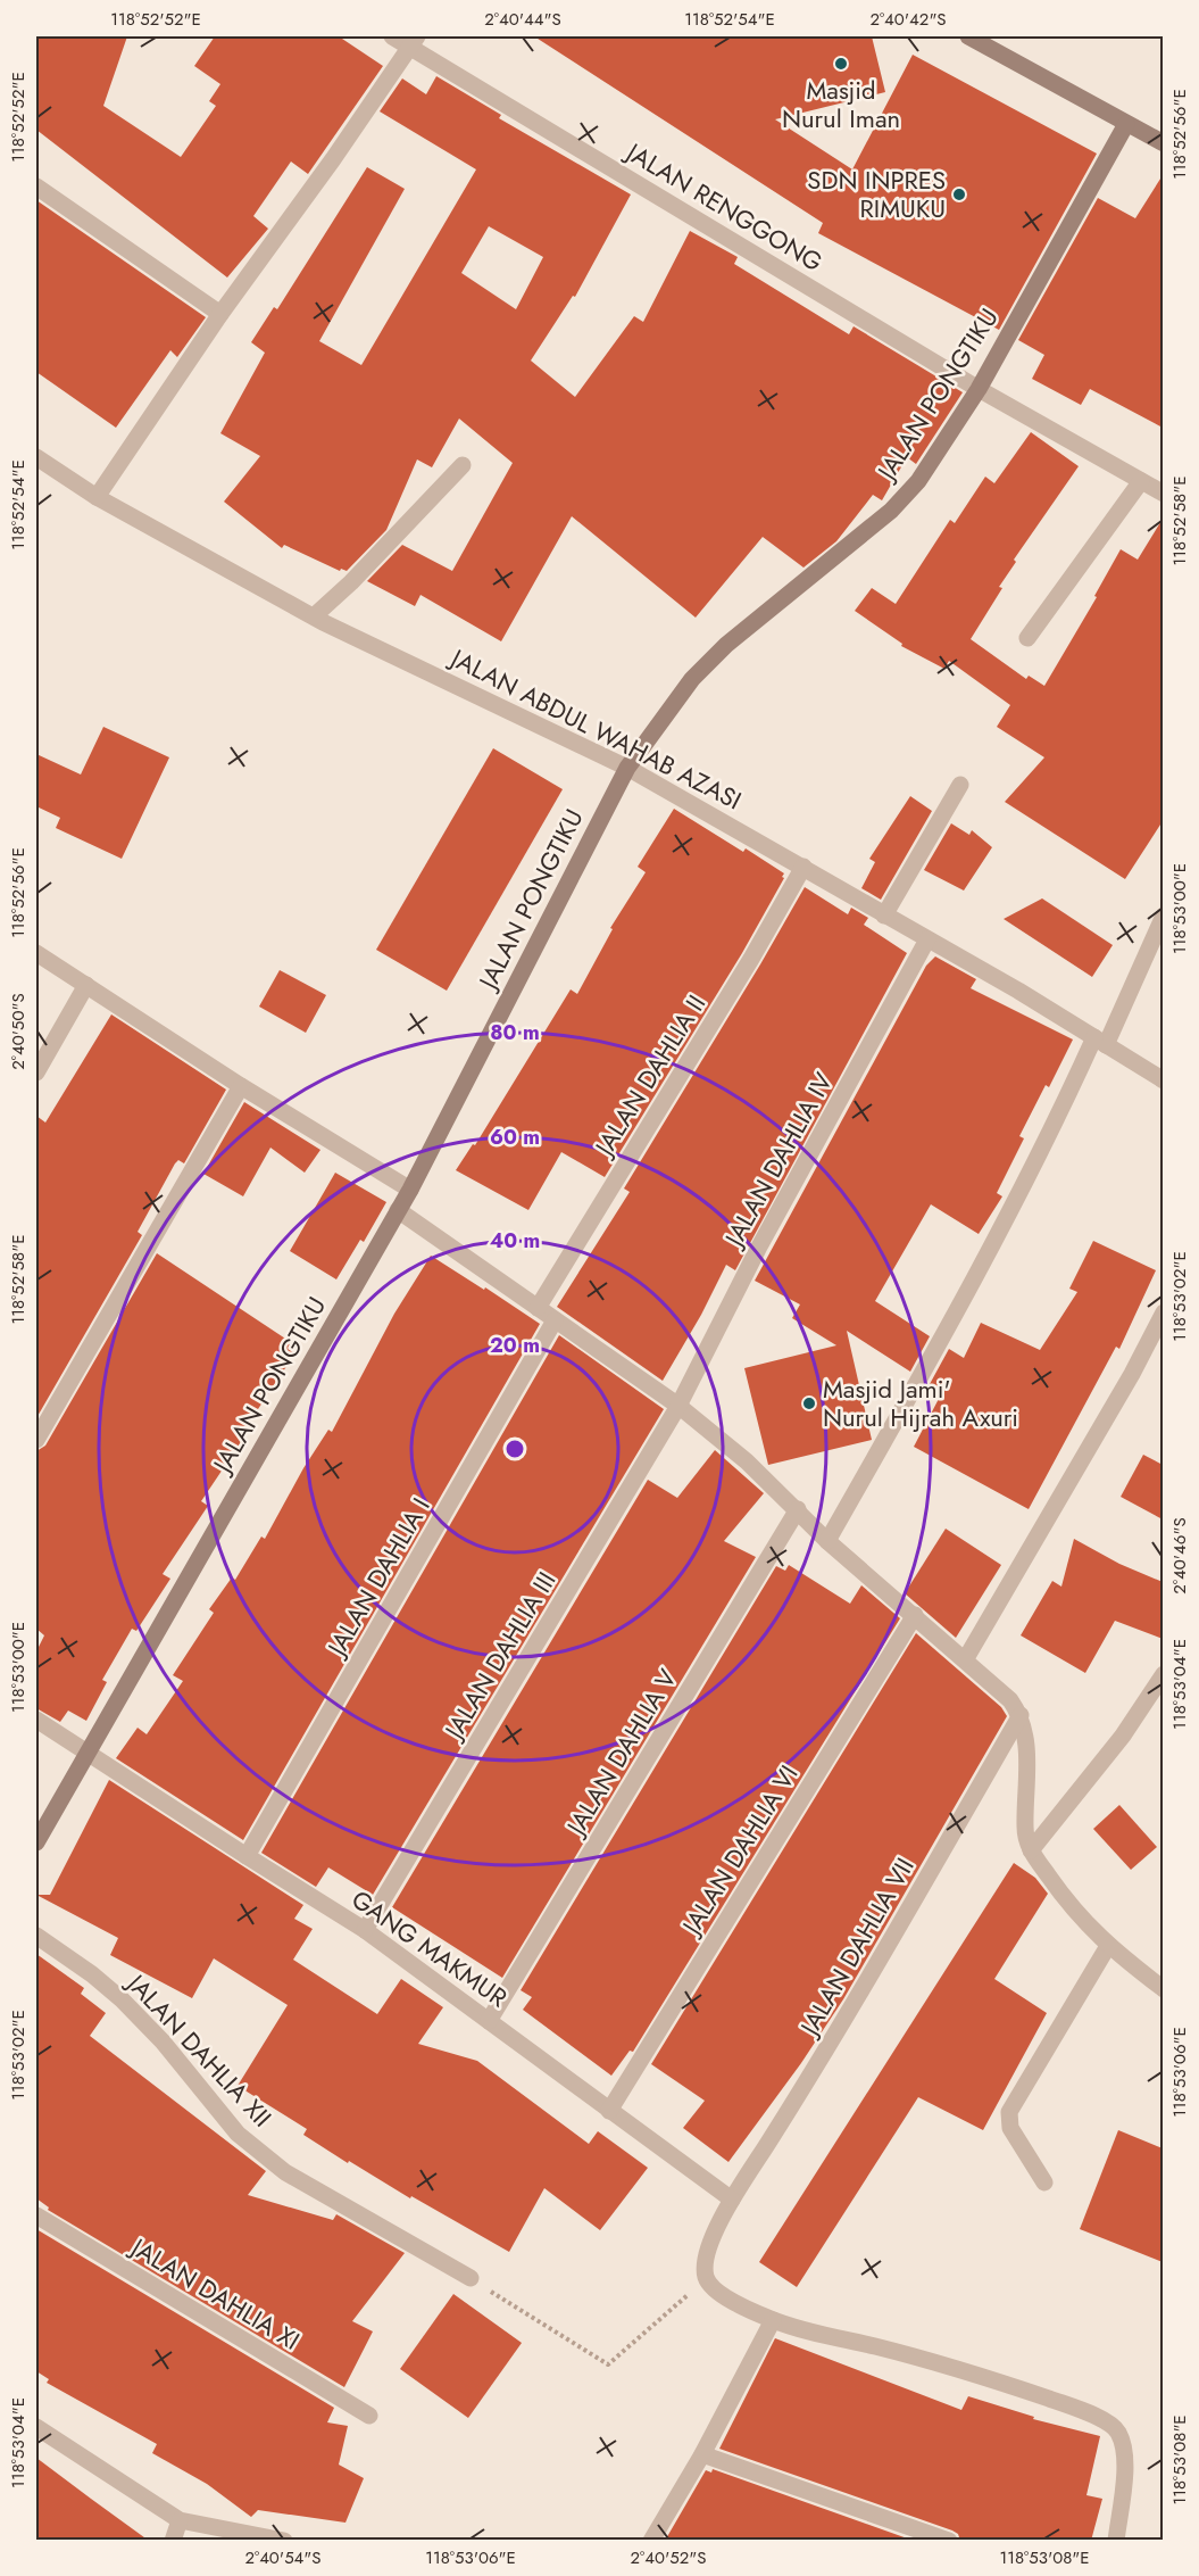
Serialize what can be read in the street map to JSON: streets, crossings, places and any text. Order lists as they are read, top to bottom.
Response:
{
  "streets": {
    "street": [
      "JALAN RENGGONG",
      "JALAN PONGTIKU",
      "JALAN ABDUL WAHAB AZASI",
      "JALAN DAHLIA II",
      "JALAN DAHLIA IV",
      "JALAN DAHLIA I",
      "JALAN DAHLIA III",
      "JALAN DAHLIA V",
      "JALAN DAHLIA VI",
      "JALAN DAHLIA VII",
      "GANG MAKMUR",
      "JALAN DAHLIA XII",
      "JALAN DAHLIA XI"
    ]
  },
  "crossings": [
    ["JALAN RENGGONG", "JALAN PONGTIKU"],
    ["JALAN PONGTIKU", "JALAN ABDUL WAHAB AZASI"],
    ["JALAN PONGTIKU", "GANG MAKMUR"],
    ["JALAN ABDUL WAHAB AZASI", "JALAN DAHLIA II"],
    ["JALAN ABDUL WAHAB AZASI", "JALAN DAHLIA IV"],
    ["JALAN DAHLIA IV", "JALAN DAHLIA III"],
    ["JALAN DAHLIA I", "GANG MAKMUR"],
    ["JALAN DAHLIA III", "GANG MAKMUR"],
    ["JALAN DAHLIA V", "GANG MAKMUR"],
    ["JALAN DAHLIA VI", "GANG MAKMUR"],
    ["JALAN DAHLIA VII", "GANG MAKMUR"]
  ],
  "places": ["Masjid Nurul Iman", "SDN INPRES RIMUKU", "Masjid Jami' Nurul Hijrah Axuri"],
  "coordinates": [
    "118°52'52\"E",
    "2°40'44\"S",
    "118°52'54\"E",
    "2°40'42\"S",
    "118°52'56\"E",
    "118°52'58\"E",
    "118°53'00\"E",
    "2°40'50\"S",
    "118°53'02\"E",
    "2°40'46\"S",
    "118°53'04\"E",
    "118°53'06\"E",
    "118°53'08\"E",
    "2°40'54\"S",
    "2°40'52\"S"
  ],
  "rings": [
    "80 m",
    "60 m",
    "40 m",
    "20 m"
  ]
}
